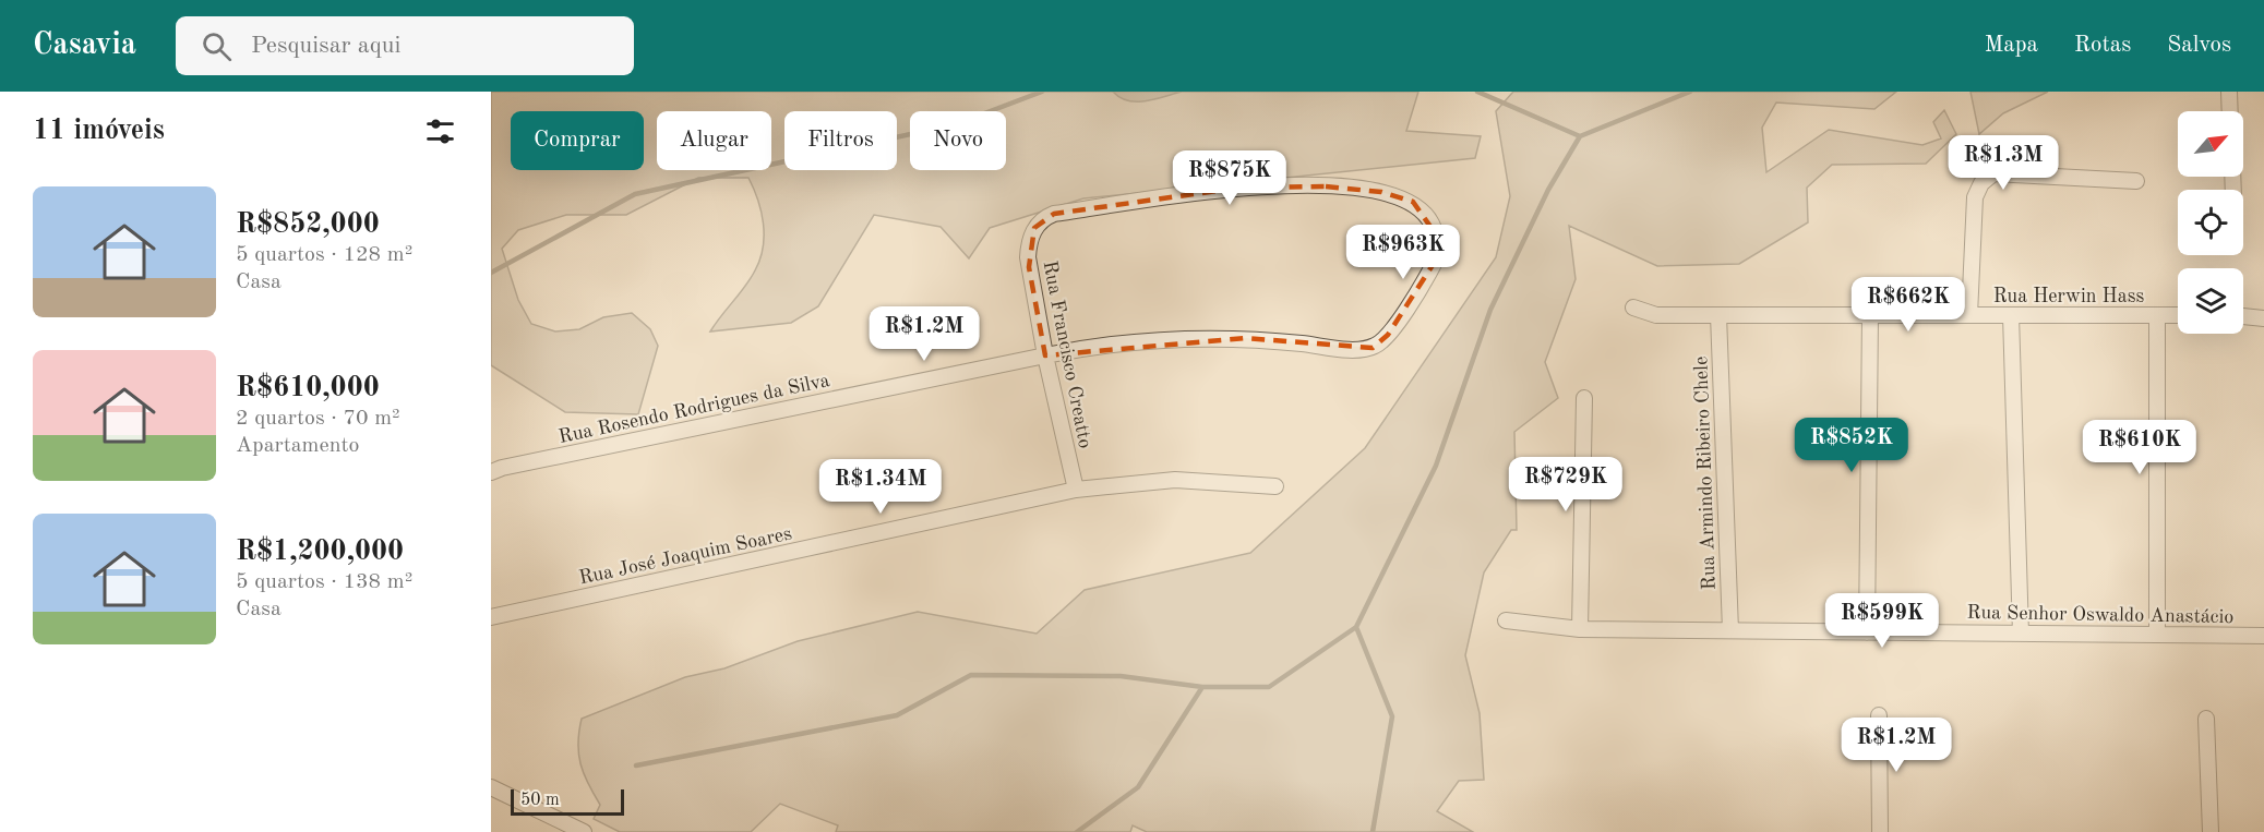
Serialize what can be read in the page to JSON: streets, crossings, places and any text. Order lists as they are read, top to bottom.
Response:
{
  "streets": {
    "street": [
      "Rua Herwin Hass",
      "Rua Francisco Creatto",
      "Rua Rosendo Rodrigues da Silva",
      "Rua Armindo Ribeiro Chele",
      "Rua José Joaquim Soares",
      "Rua Senhor Oswaldo Anastácio"
    ]
  },
  "crossings": [
    ["Rua Herwin Hass", "Rua Armindo Ribeiro Chele"],
    ["Rua Francisco Creatto", "Rua Rosendo Rodrigues da Silva"],
    ["Rua Francisco Creatto", "Rua José Joaquim Soares"],
    ["Rua Armindo Ribeiro Chele", "Rua Senhor Oswaldo Anastácio"]
  ],
  "scale_bar": "50 m",
  "north": "top right",
  "page": {
    "header": "Casavia",
    "search": "Pesquisar aqui",
    "nav": ["Mapa", "Rotas", "Salvos"],
    "heading": "11 imóveis",
    "chip": [
      "Comprar",
      "Alugar",
      "Filtros",
      "Novo"
    ],
    "price": [
      "R$1.3M",
      "R$875K",
      "R$963K",
      "R$662K",
      "R$1.2M",
      "R$852K",
      "R$610K",
      "R$729K",
      "R$1.34M",
      "R$599K",
      "R$1.2M"
    ],
    "list": [
      {
        "name": "R$852,000",
        "note": "5 quartos · 128 m² · Casa"
      },
      {
        "name": "R$610,000",
        "note": "2 quartos · 70 m² · Apartamento"
      },
      {
        "name": "R$1,200,000",
        "note": "5 quartos · 138 m² · Casa"
      }
    ],
    "scale": "50 m"
  }
}
